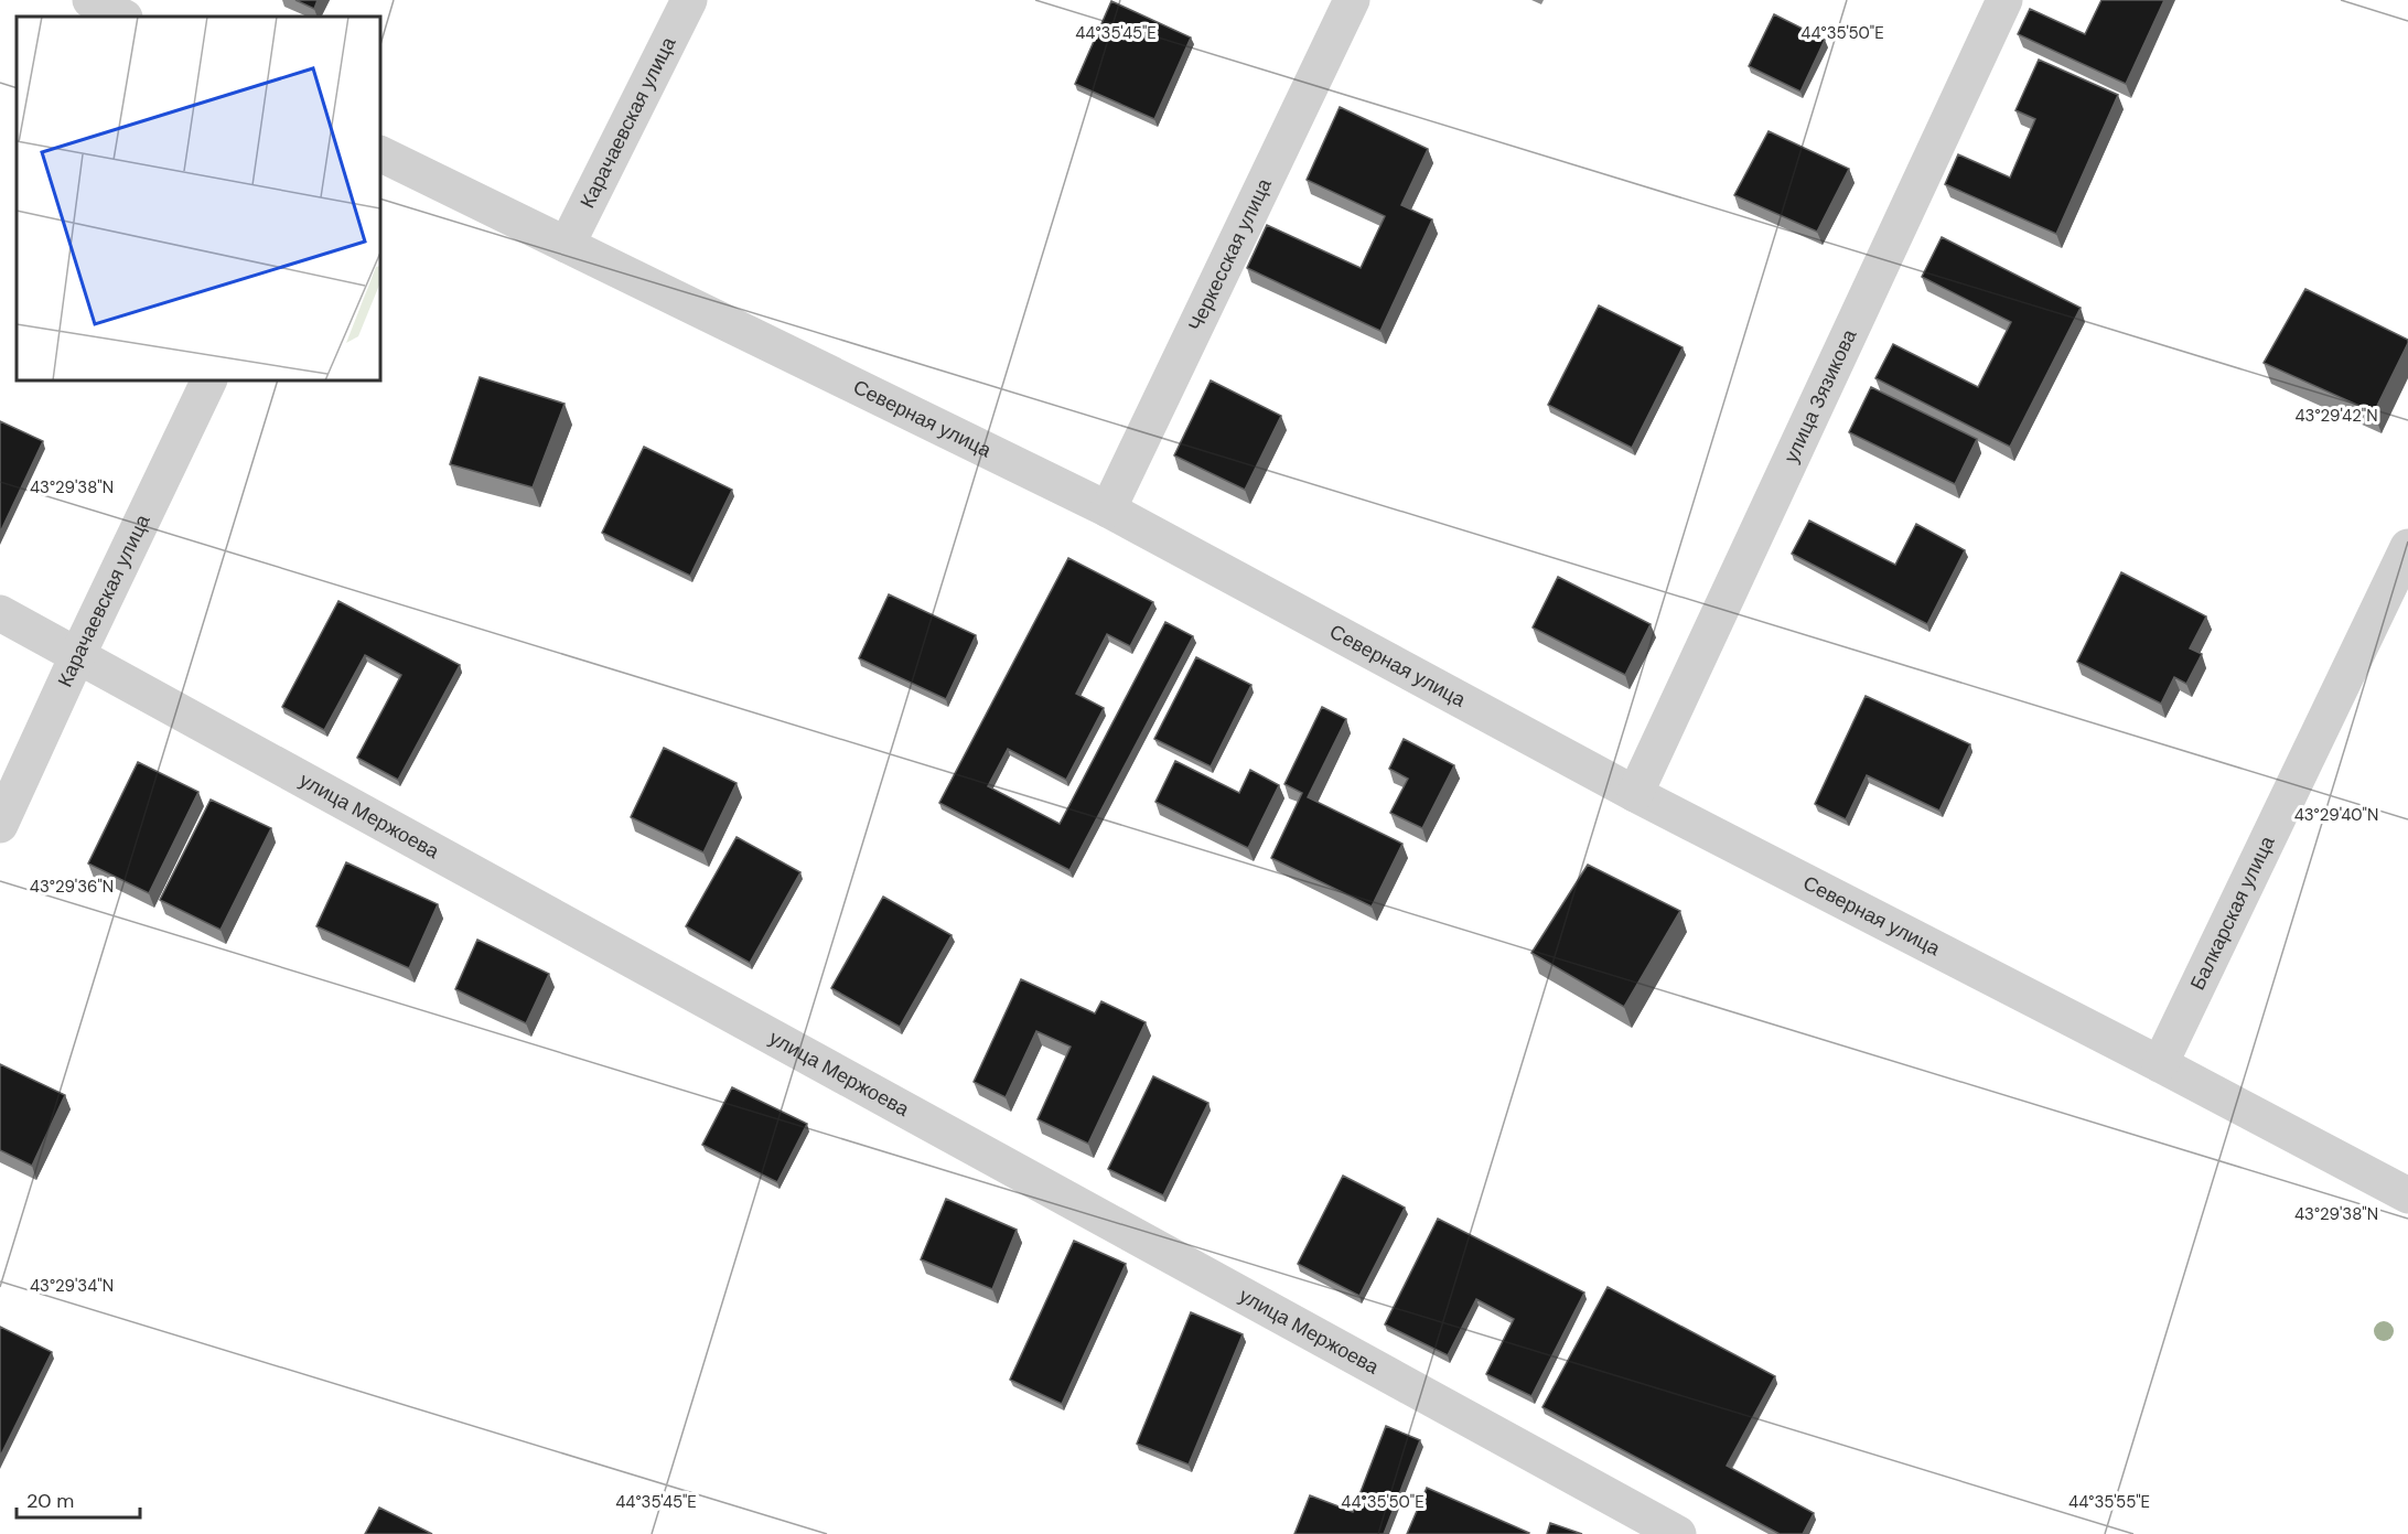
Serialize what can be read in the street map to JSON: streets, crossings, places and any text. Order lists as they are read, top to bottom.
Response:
{
  "streets": {
    "street": [
      "Карачаевская улица",
      "Черкесская улица",
      "улица Зязикова",
      "Северная улица",
      "улица Мержоева",
      "Балкарская улица"
    ]
  },
  "crossings": [
    ["Карачаевская улица", "Северная улица"],
    ["Карачаевская улица", "улица Мержоева"],
    ["Черкесская улица", "Северная улица"],
    ["улица Зязикова", "Северная улица"],
    ["Северная улица", "Балкарская улица"]
  ],
  "scale_bar": "20 m",
  "coordinates": [
    "44°35'45\"E",
    "44°35'50\"E",
    "43°29'42\"N",
    "43°29'38\"N",
    "43°29'40\"N",
    "43°29'36\"N",
    "43°29'34\"N",
    "44°35'55\"E"
  ]
}
